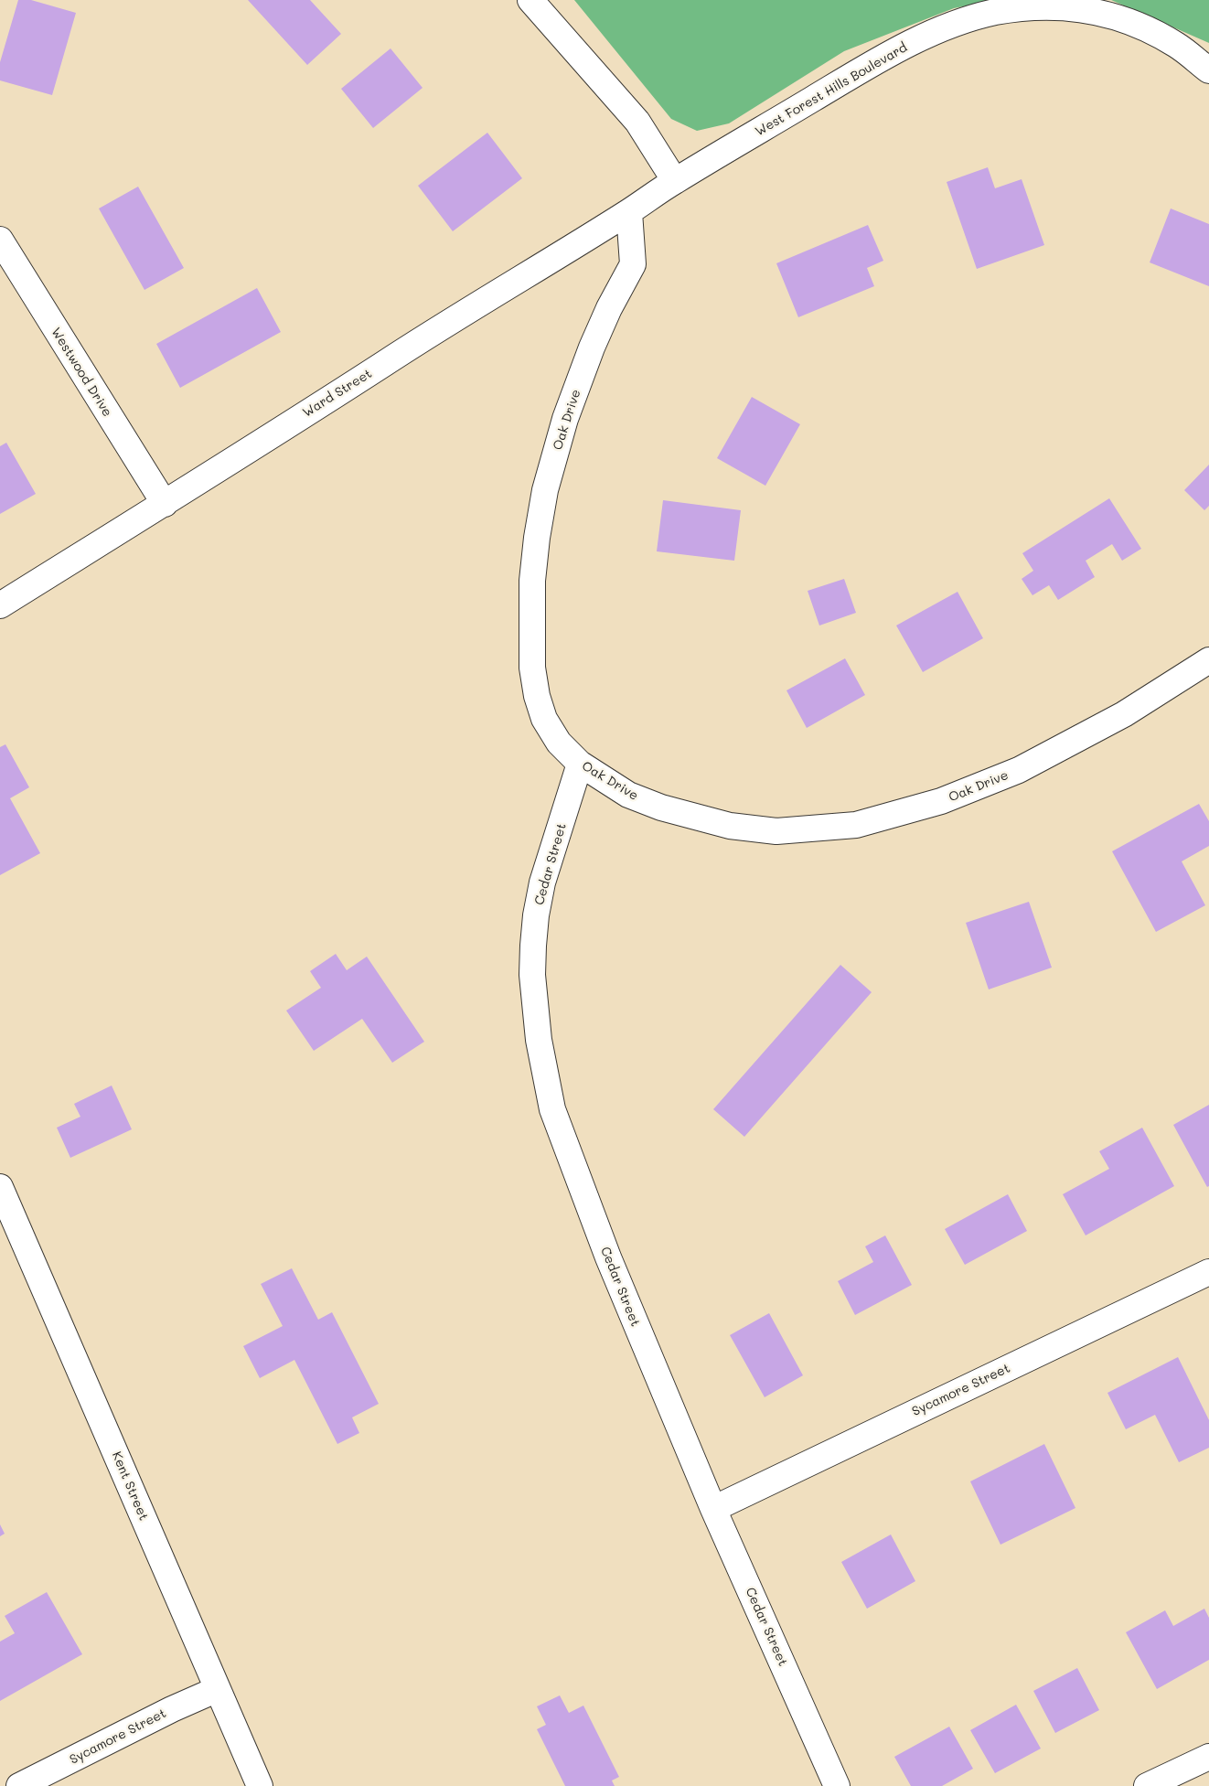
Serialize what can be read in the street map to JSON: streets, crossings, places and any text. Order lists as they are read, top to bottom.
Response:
{
  "streets": {
    "street": [
      "West Forest Hills Boulevard",
      "Westwood Drive",
      "Ward Street",
      "Oak Drive",
      "Cedar Street",
      "Sycamore Street",
      "Kent Street"
    ]
  },
  "crossings": [
    ["West Forest Hills Boulevard", "Ward Street"],
    ["Westwood Drive", "Ward Street"],
    ["Ward Street", "Oak Drive"],
    ["Oak Drive", "Cedar Street"],
    ["Cedar Street", "Sycamore Street"],
    ["Sycamore Street", "Kent Street"]
  ]
}
